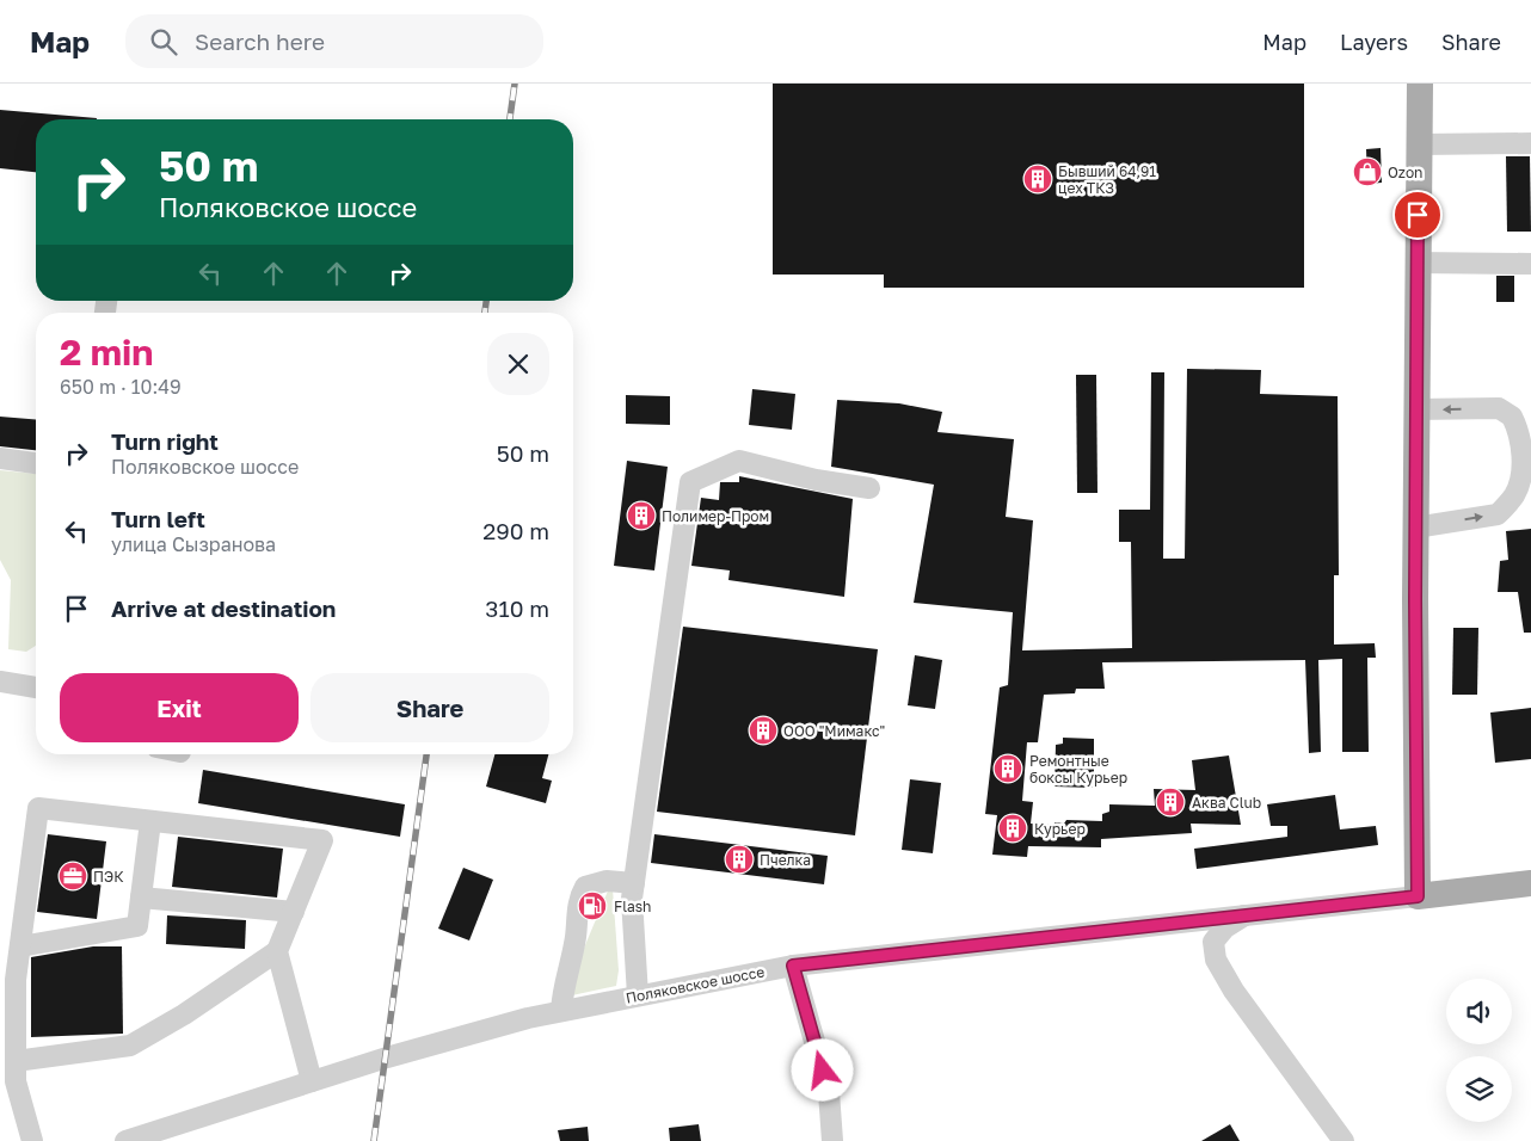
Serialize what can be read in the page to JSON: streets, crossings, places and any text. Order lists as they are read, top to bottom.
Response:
{
  "streets": {
    "main road": ["Поляковское шоссе"]
  },
  "places": {
    "shop": ["Ozon"],
    "building": [
      "Бывший 64,91 цех ТКЗ",
      "Полимер-Пром",
      "ООО \"Мимакс\"",
      "Ремонтные боксы Курьер",
      "Аква Club",
      "Курьер",
      "Пчелка"
    ],
    "office": ["ПЭК"],
    "fuel station": ["Flash"]
  },
  "page": {
    "header": "Map",
    "search": "Search here",
    "nav": ["Map", "Layers", "Share"],
    "turn": ["50 m", "Поляковское шоссе"],
    "heading": ["2 min", "650 m · 10:49"],
    "list": [
      {
        "name": "Turn right",
        "note": "Поляковское шоссе",
        "value": "50 m"
      },
      {
        "name": "Turn left",
        "note": "улица Сызранова",
        "value": "290 m"
      },
      {
        "name": "Arrive at destination",
        "value": "310 m"
      }
    ],
    "buttons": ["Exit", "Share"]
  }
}
